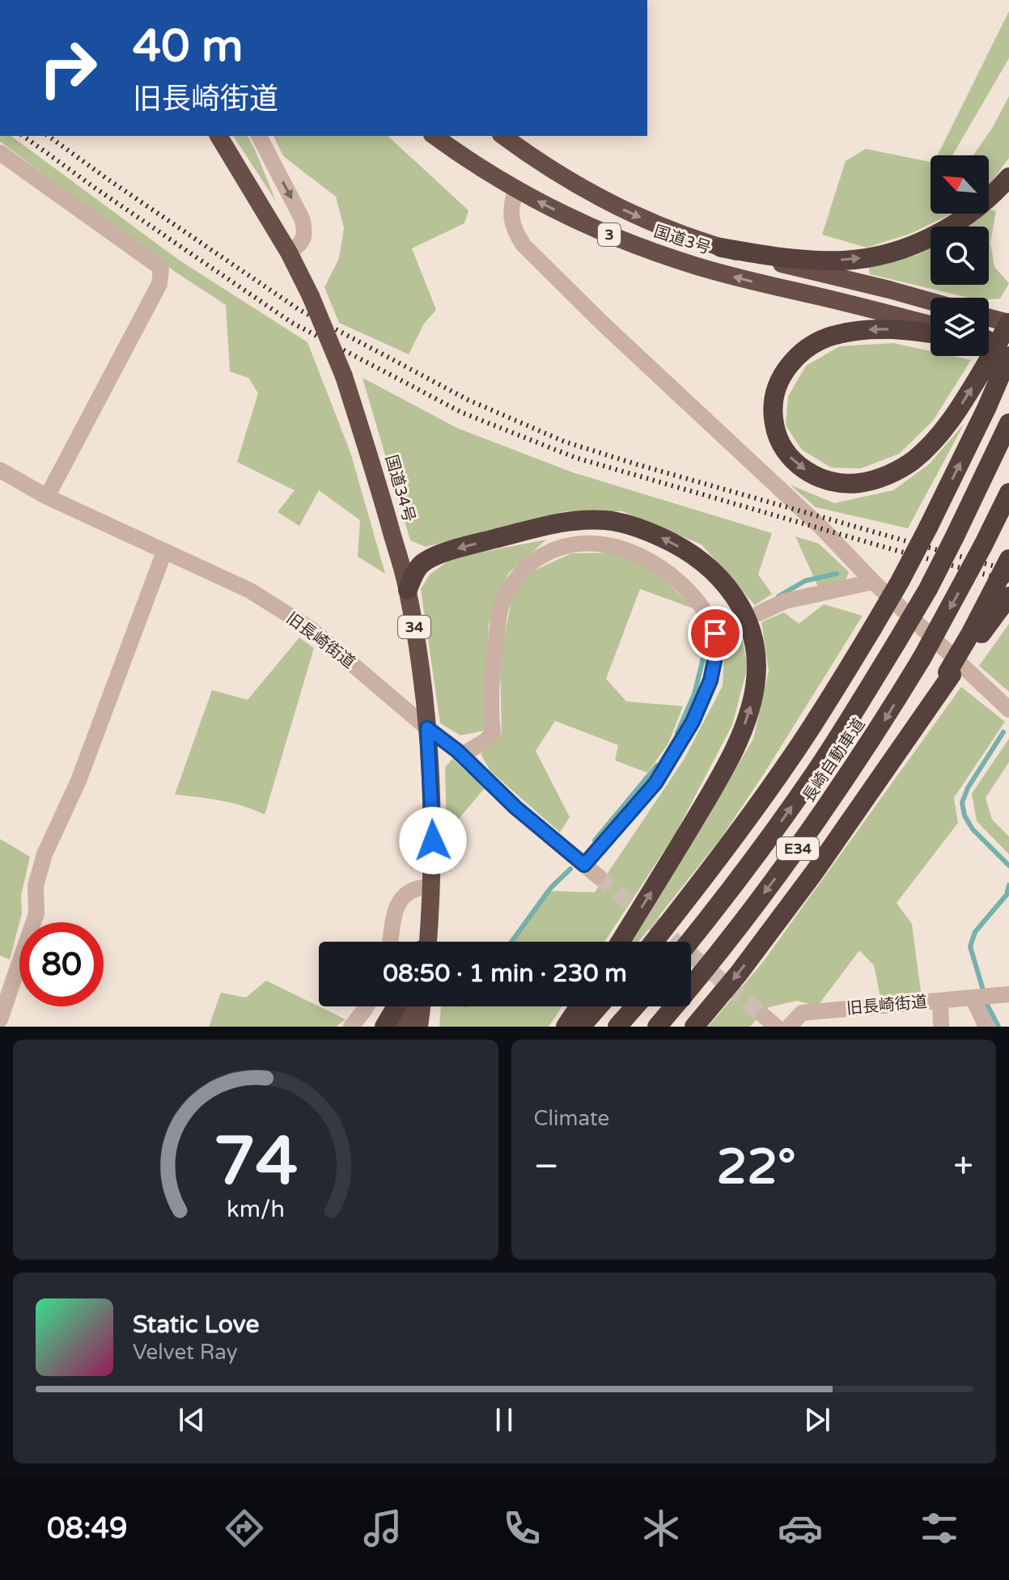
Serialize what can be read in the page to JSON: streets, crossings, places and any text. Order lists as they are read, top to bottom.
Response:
{
  "streets": {
    "highway": [
      "3",
      "国道3号",
      "国道34号",
      "34",
      "長崎自動車道",
      "E34"
    ],
    "street": ["旧長崎街道"]
  },
  "crossings": [
    ["国道34号", "旧長崎街道"]
  ],
  "north": "top left",
  "page": {
    "turn": ["40 m", "旧長崎街道"],
    "limit": "80",
    "trip": "08:50 · 1 min · 230 m",
    "tile": "Climate",
    "heat": ["−", "22°", "+"],
    "song": ["Static Love", "Velvet Ray"],
    "tabs": "08:49",
    "gauge": ["74", "km/h"]
  }
}
